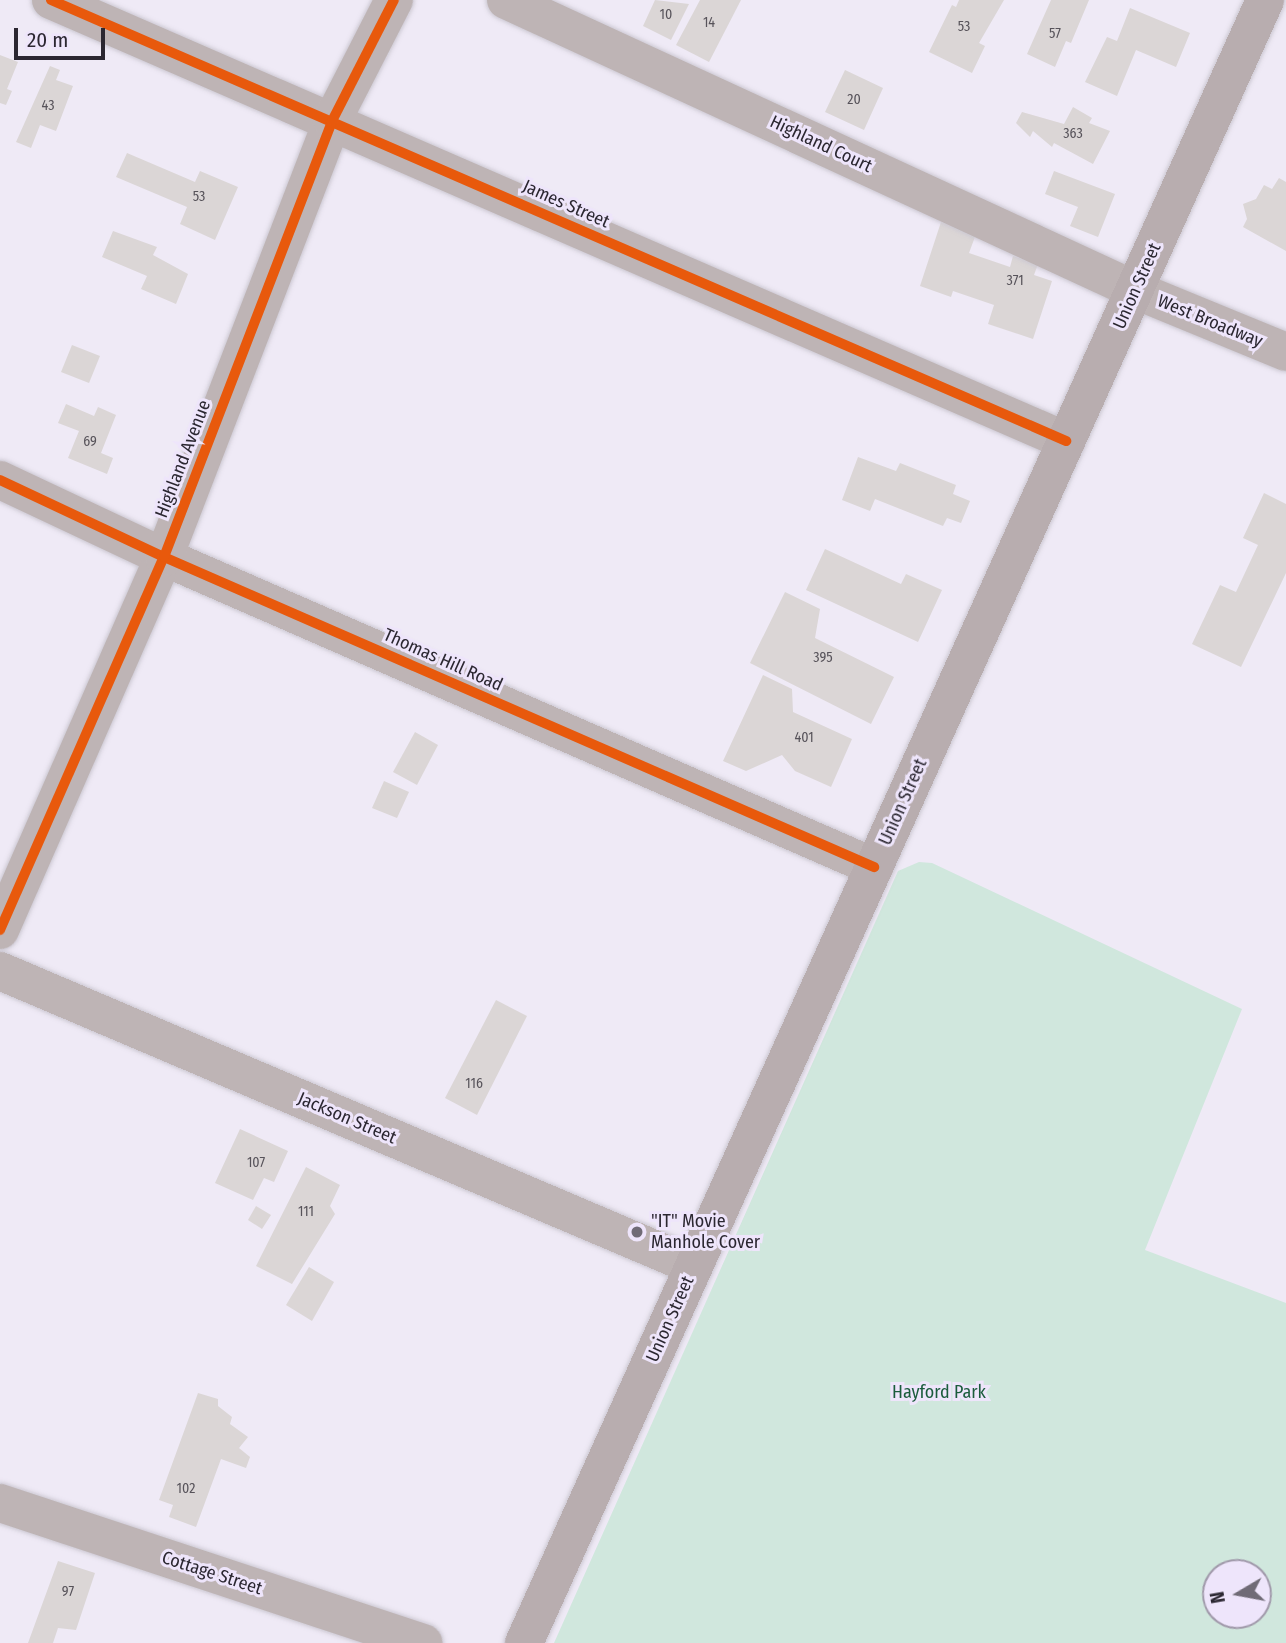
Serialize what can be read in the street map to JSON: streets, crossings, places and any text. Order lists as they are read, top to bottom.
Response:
{
  "streets": {
    "main road": ["Union Street"],
    "street": [
      "Highland Court",
      "James Street",
      "West Broadway",
      "Highland Avenue",
      "Thomas Hill Road",
      "Jackson Street",
      "Cottage Street"
    ]
  },
  "crossings": [
    ["Highland Court", "Union Street"],
    ["Highland Court", "West Broadway"],
    ["James Street", "Union Street"],
    ["James Street", "Highland Avenue"],
    ["Union Street", "West Broadway"],
    ["Union Street", "Thomas Hill Road"],
    ["Union Street", "Jackson Street"],
    ["Highland Avenue", "Thomas Hill Road"]
  ],
  "parks": ["Hayford Park"],
  "places": ["\"IT\" Movie Manhole Cover"],
  "house_numbers": [
    "10",
    "14",
    "53",
    "57",
    "20",
    "43",
    "363",
    "53",
    "371",
    "69",
    "395",
    "401",
    "116",
    "107",
    "111",
    "102",
    "97"
  ],
  "scale_bar": "20 m",
  "north": "left"
}
